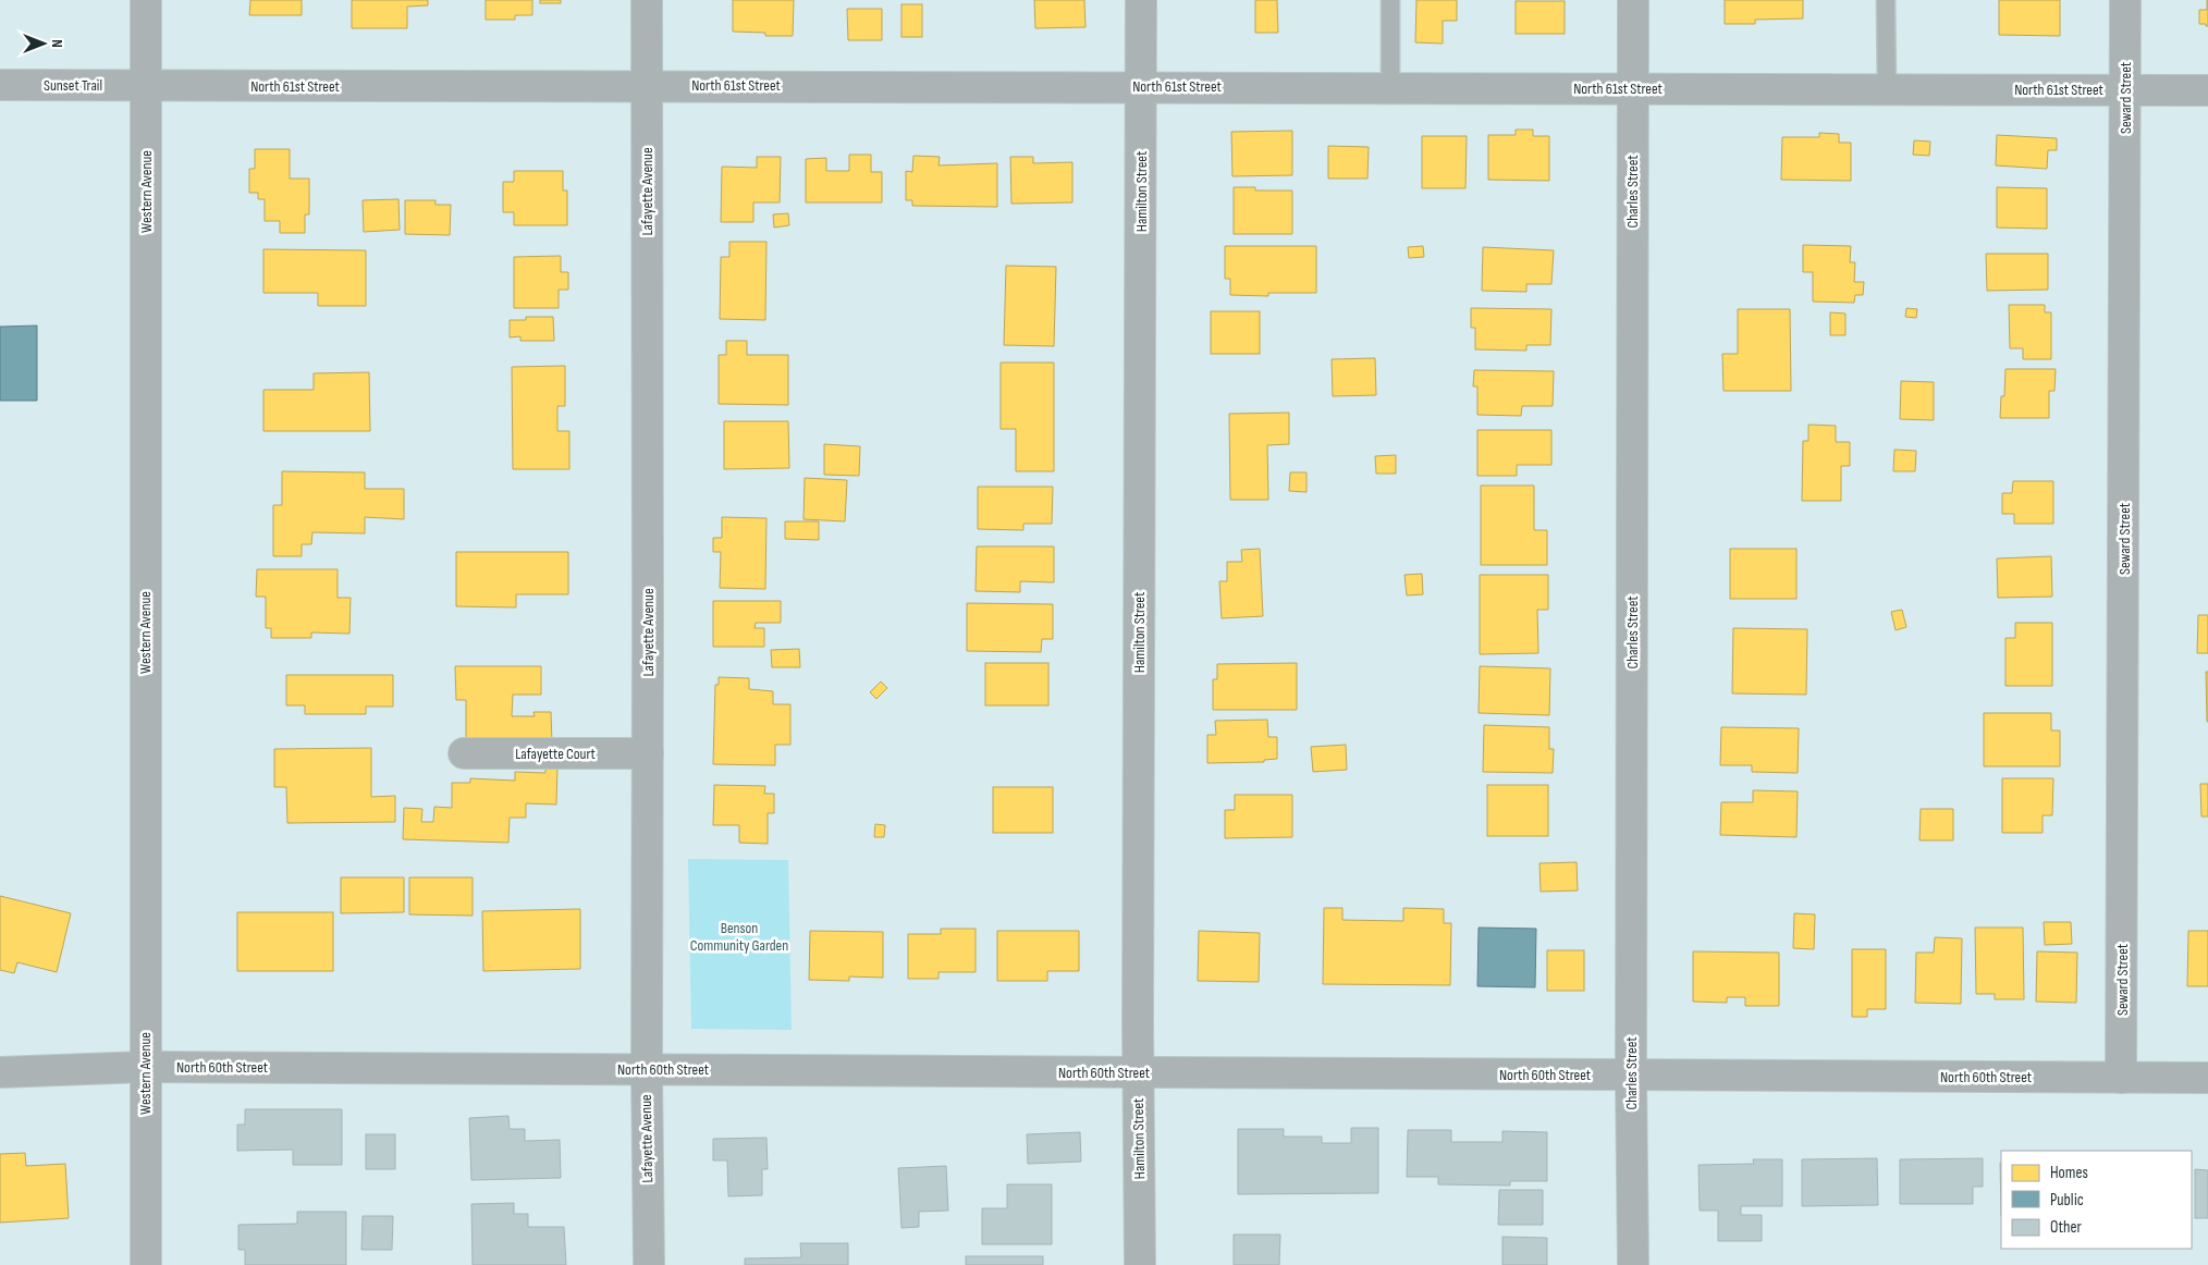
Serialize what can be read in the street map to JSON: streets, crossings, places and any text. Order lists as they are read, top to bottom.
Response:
{
  "streets": {
    "street": [
      "Sunset Trail",
      "North 61st Street",
      "Seward Street",
      "Western Avenue",
      "Lafayette Avenue",
      "Hamilton Street",
      "Charles Street",
      "Lafayette Court",
      "North 60th Street"
    ]
  },
  "crossings": [
    ["Sunset Trail", "North 61st Street"],
    ["Sunset Trail", "Western Avenue"],
    ["North 61st Street", "Seward Street"],
    ["North 61st Street", "Western Avenue"],
    ["North 61st Street", "Lafayette Avenue"],
    ["North 61st Street", "Hamilton Street"],
    ["North 61st Street", "Charles Street"],
    ["Seward Street", "North 60th Street"],
    ["Western Avenue", "North 60th Street"],
    ["Lafayette Avenue", "Lafayette Court"],
    ["Lafayette Avenue", "North 60th Street"],
    ["Hamilton Street", "North 60th Street"],
    ["Charles Street", "North 60th Street"]
  ],
  "parks": ["Benson Community Garden"],
  "legend": ["Homes", "Public", "Other"],
  "north": "right"
}
